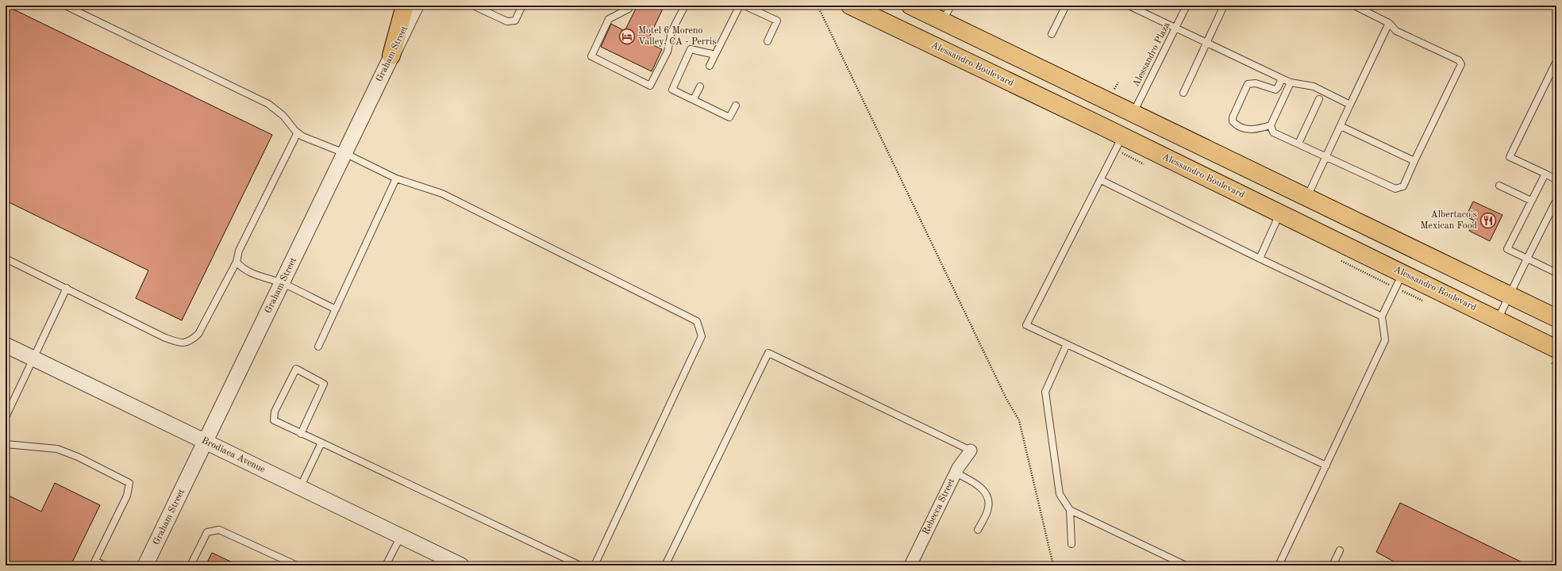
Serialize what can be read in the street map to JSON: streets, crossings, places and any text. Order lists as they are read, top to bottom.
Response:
{
  "streets": {
    "main road": ["Alessandro Boulevard"],
    "street": ["Graham Street", "Brodiaea Avenue", "Rebecca Street"],
    "lane": ["Alessandro Plaza"]
  },
  "crossings": [
    ["Graham Street", "Brodiaea Avenue"]
  ],
  "places": {
    "hotel": ["Motel 6 Moreno Valley, CA - Perris"],
    "restaurant": ["Albertaco's Mexican Food"]
  }
}
